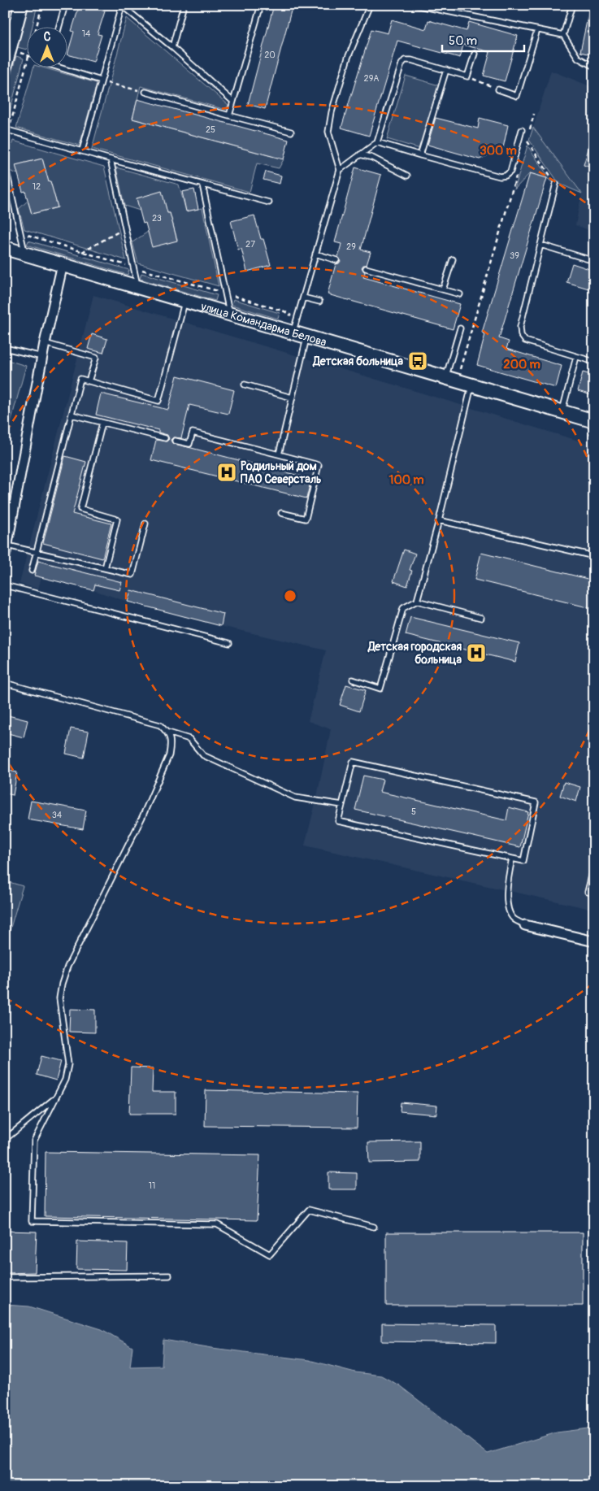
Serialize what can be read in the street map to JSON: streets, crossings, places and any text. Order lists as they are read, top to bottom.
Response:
{
  "streets": {
    "main road": ["улица Командарма Белова"]
  },
  "places": {
    "bus stop": ["Детская больница"],
    "hospital": ["Родильный дом ПАО Северсталь", "Детская городская больница"]
  },
  "house_numbers": [
    "14",
    "20",
    "29А",
    "25",
    "12",
    "23",
    "27",
    "29",
    "39",
    "5",
    "34",
    "11"
  ],
  "scale_bar": "50 m",
  "north": "top",
  "rings": ["300 m", "200 m", "100 m"]
}
